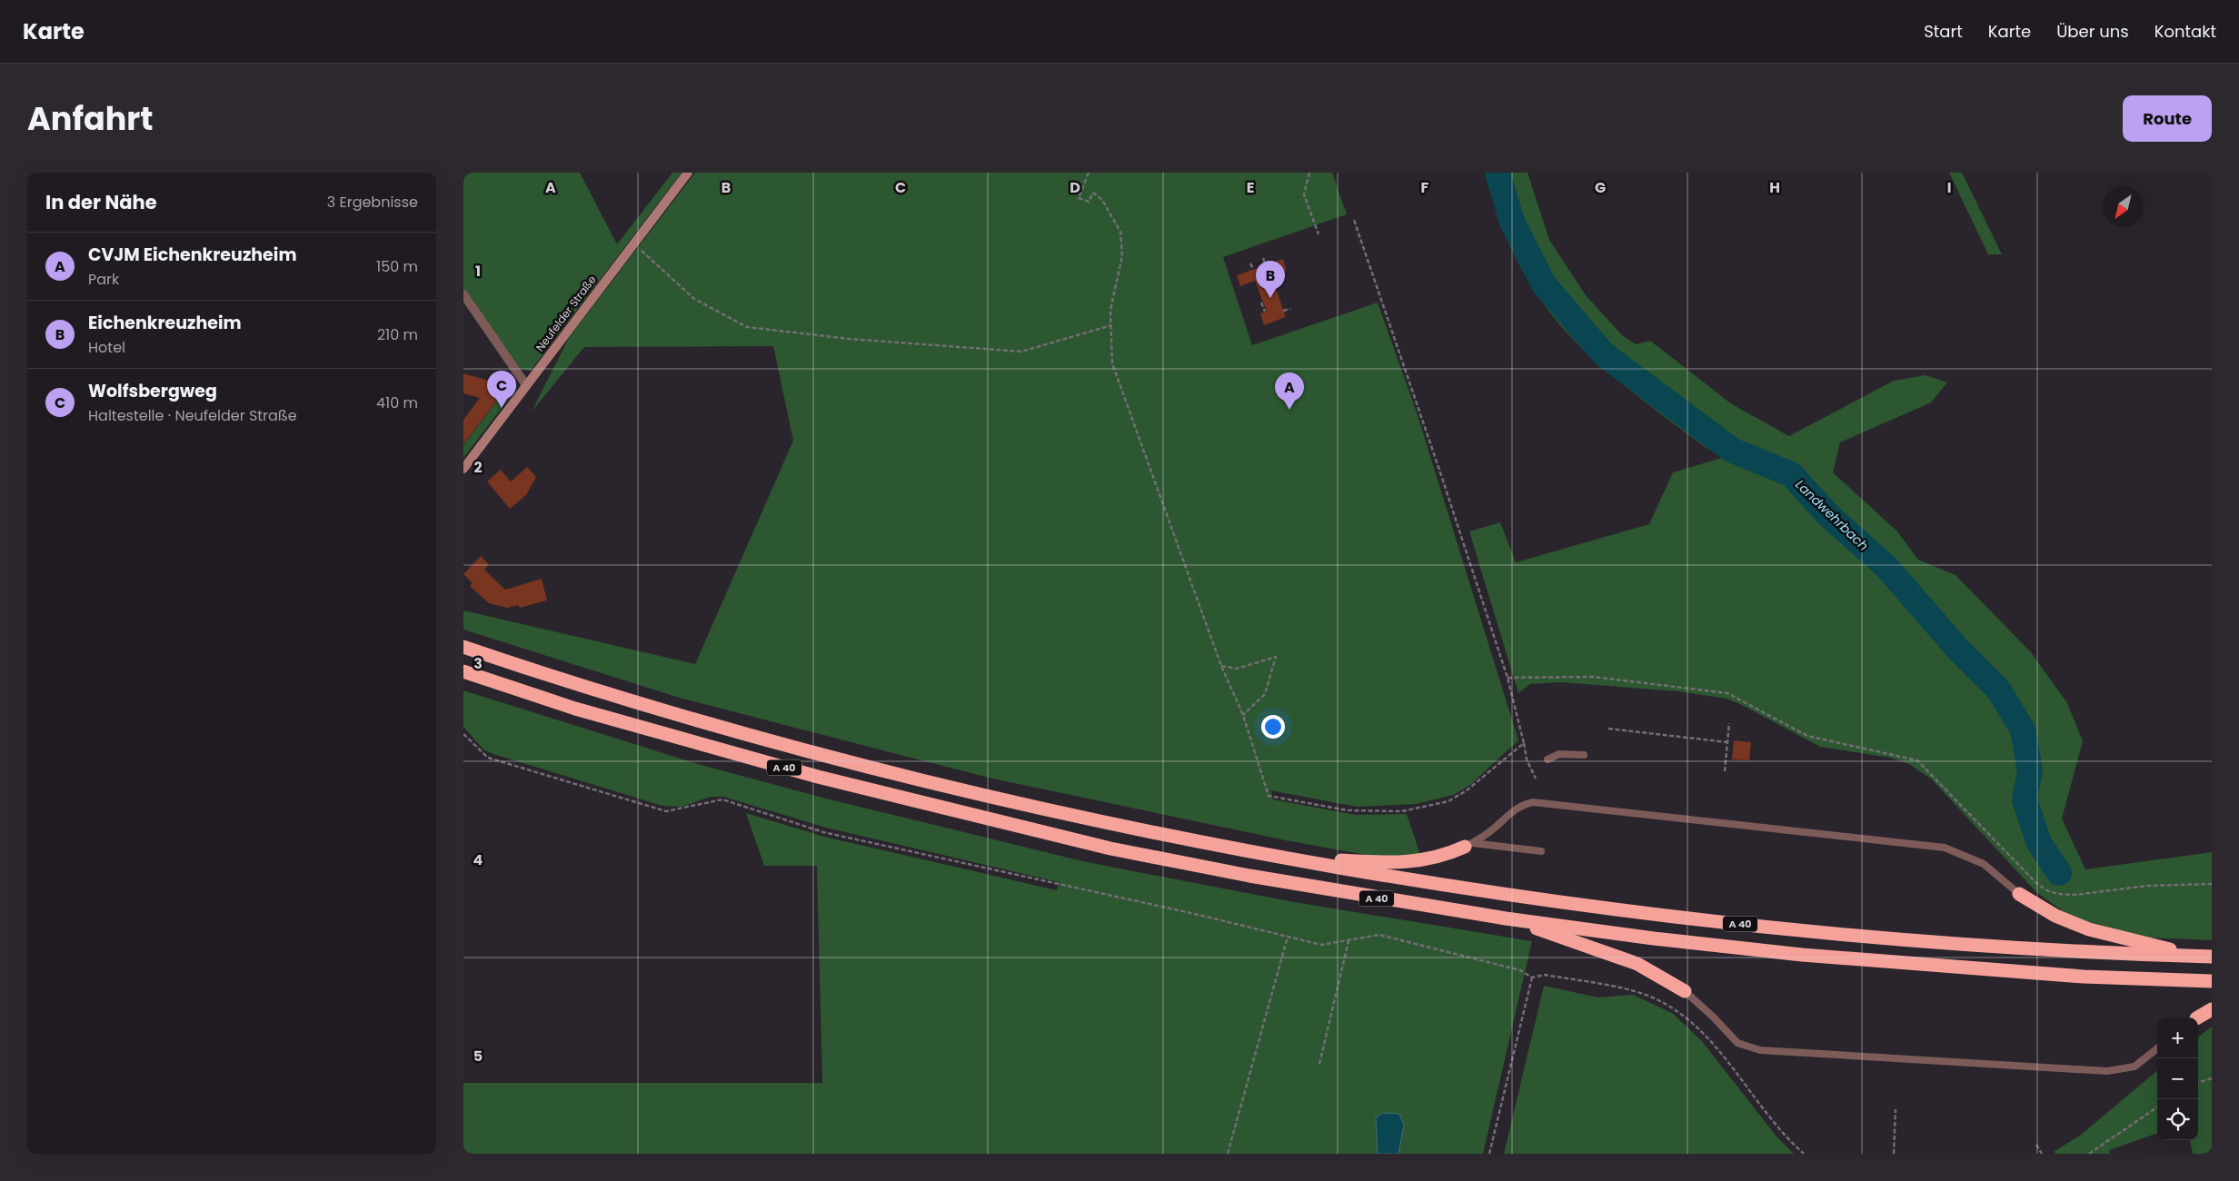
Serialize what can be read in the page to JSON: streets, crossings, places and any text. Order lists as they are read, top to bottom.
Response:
{
  "streets": {
    "highway": ["A 40"],
    "main road": ["Neufelder Straße"]
  },
  "water": ["Landwehrbach"],
  "north": "bottom left",
  "page": {
    "header": "Karte",
    "nav": [
      "Start",
      "Karte",
      "Über uns",
      "Kontakt"
    ],
    "title": "Anfahrt",
    "buttons": "Route",
    "heading": ["In der Nähe", "3 Ergebnisse"],
    "list": [
      {
        "mark": "A",
        "name": "CVJM Eichenkreuzheim",
        "note": "Park",
        "value": "150 m"
      },
      {
        "mark": "B",
        "name": "Eichenkreuzheim",
        "note": "Hotel",
        "value": "210 m"
      },
      {
        "mark": "C",
        "name": "Wolfsbergweg",
        "note": "Haltestelle · Neufelder Straße",
        "value": "410 m"
      }
    ],
    "pins": ["B", "C", "A"],
    "map_buttons": ["+", "−"]
  },
  "grid": {
    "columns": [
      "A",
      "B",
      "C",
      "D",
      "E",
      "F",
      "G",
      "H",
      "I"
    ],
    "rows": [
      "1",
      "2",
      "3",
      "4",
      "5"
    ]
  }
}
